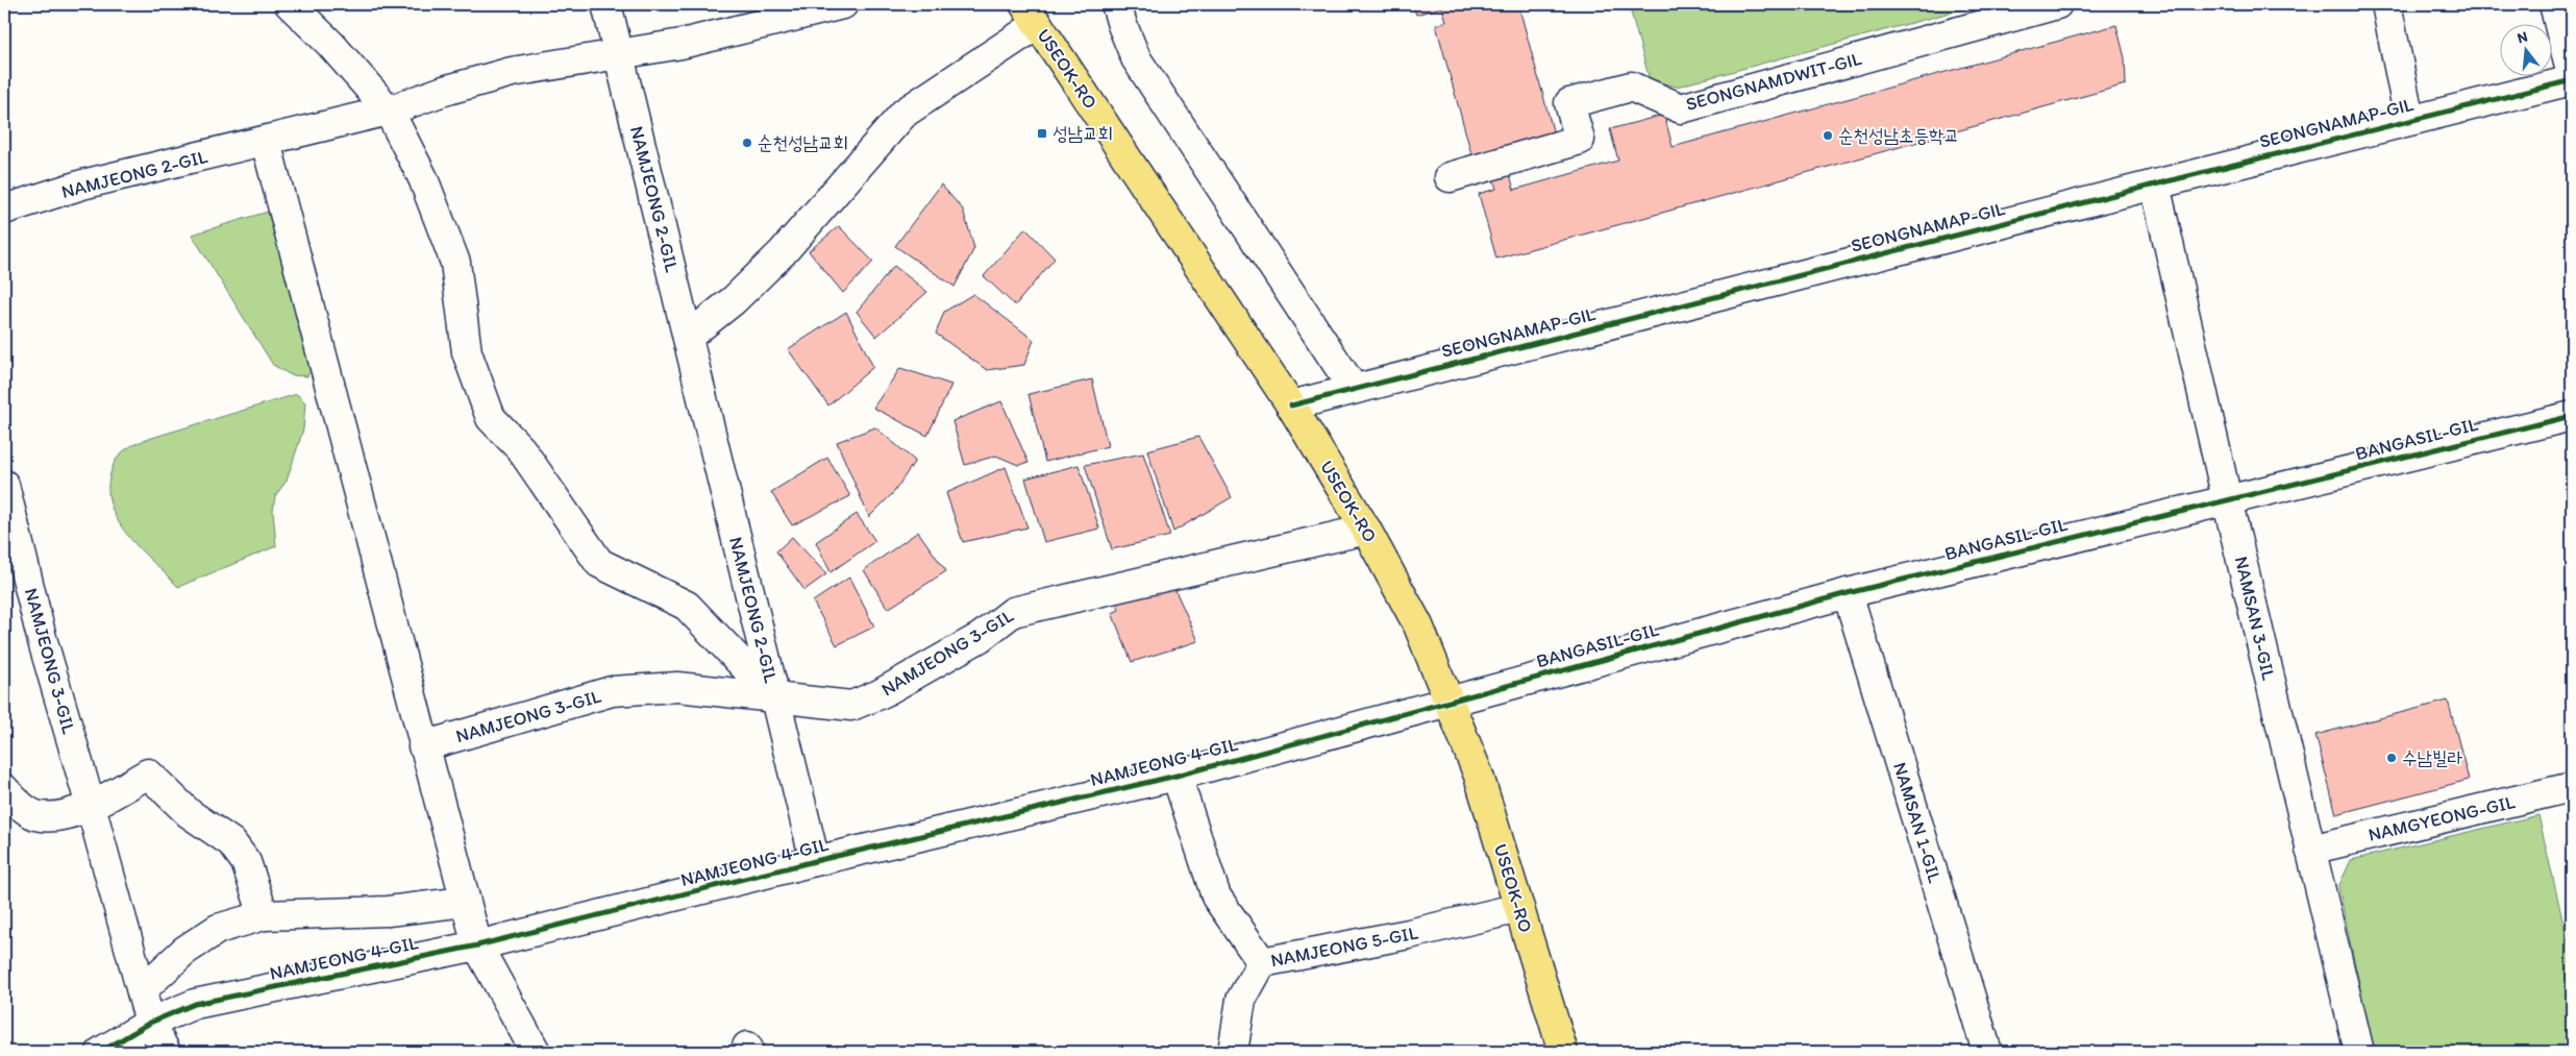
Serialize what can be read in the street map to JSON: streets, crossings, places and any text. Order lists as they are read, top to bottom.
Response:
{
  "streets": {
    "main road": ["USEOK-RO"],
    "street": [
      "SEONGNAMDWIT-GIL",
      "SEONGNAMAP-GIL",
      "NAMJEONG 2-GIL",
      "BANGASIL-GIL",
      "NAMSAN 3-GIL",
      "NAMJEONG 3-GIL",
      "NAMJEONG 4-GIL",
      "NAMGYEONG-GIL",
      "NAMSAN 1-GIL",
      "NAMJEONG 5-GIL"
    ]
  },
  "crossings": [
    ["USEOK-RO", "SEONGNAMAP-GIL"],
    ["USEOK-RO", "BANGASIL-GIL"],
    ["USEOK-RO", "NAMJEONG 3-GIL"],
    ["USEOK-RO", "NAMJEONG 4-GIL"],
    ["USEOK-RO", "NAMJEONG 5-GIL"],
    ["SEONGNAMAP-GIL", "NAMSAN 3-GIL"],
    ["NAMJEONG 2-GIL", "NAMJEONG 3-GIL"],
    ["BANGASIL-GIL", "NAMSAN 3-GIL"],
    ["BANGASIL-GIL", "NAMJEONG 4-GIL"],
    ["BANGASIL-GIL", "NAMSAN 1-GIL"],
    ["NAMSAN 3-GIL", "NAMGYEONG-GIL"],
    ["NAMJEONG 4-GIL", "NAMJEONG 5-GIL"]
  ],
  "places": {
    "transit": ["성남교회"],
    "other": ["순천성남초등학교", "순천성남교회", "수남빌라"]
  },
  "north": "top"
}
